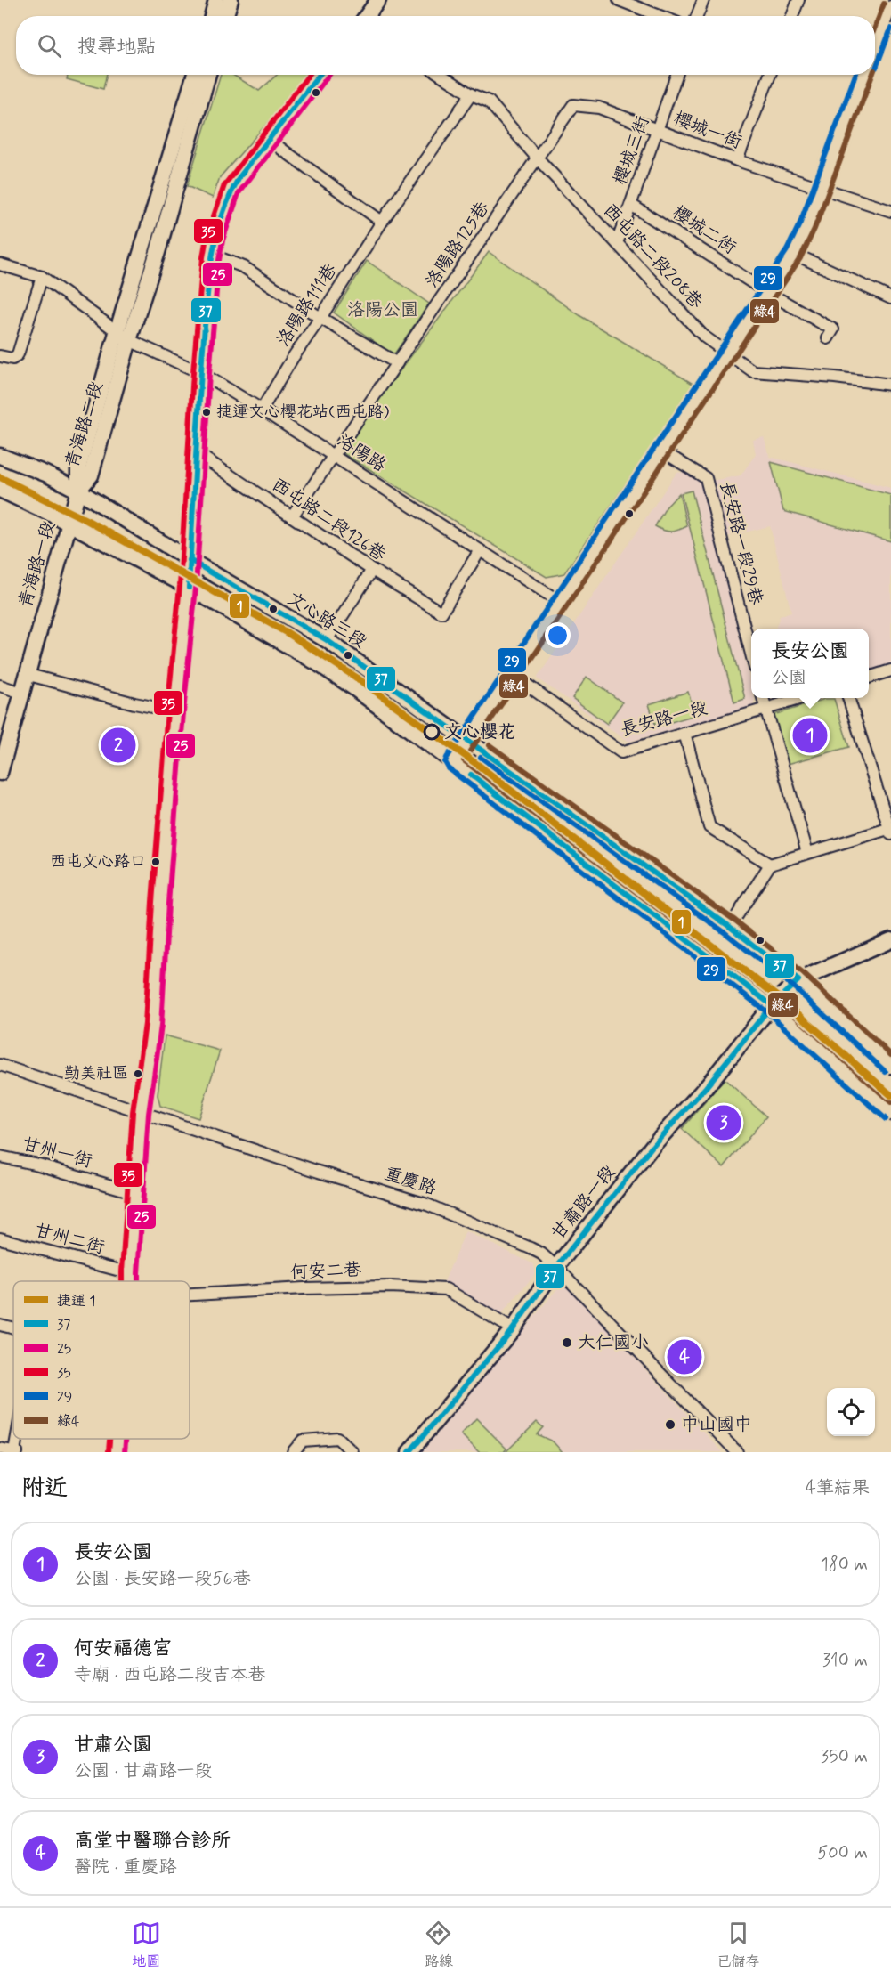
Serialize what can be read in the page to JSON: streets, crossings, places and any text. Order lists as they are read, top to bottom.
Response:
{
  "streets": {
    "main road": [
      "青海路二段",
      "青海路一段",
      "文心路三段",
      "甘肅路一段"
    ],
    "street": [
      "櫻城一街",
      "櫻城三街",
      "櫻城二街",
      "洛陽路125巷",
      "西屯路二段208巷",
      "洛陽路111巷",
      "洛陽路",
      "西屯路二段126巷",
      "長安路一段29巷",
      "長安路一段",
      "甘州一街",
      "重慶路",
      "甘州二街",
      "何安二巷"
    ]
  },
  "crossings": [
    ["櫻城一街", "櫻城三街"],
    ["櫻城一街", "洛陽路125巷"],
    ["櫻城一街", "西屯路二段208巷"],
    ["櫻城三街", "櫻城二街"],
    ["櫻城三街", "西屯路二段208巷"],
    ["洛陽路125巷", "西屯路二段208巷"],
    ["洛陽路125巷", "洛陽路"],
    ["洛陽路125巷", "西屯路二段126巷"],
    ["西屯路二段208巷", "洛陽路111巷"],
    ["洛陽路111巷", "洛陽路"],
    ["青海路二段", "洛陽路"],
    ["青海路二段", "青海路一段"],
    ["青海路二段", "文心路三段"],
    ["洛陽路", "西屯路二段126巷"],
    ["青海路一段", "文心路三段"],
    ["文心路三段", "甘肅路一段"],
    ["重慶路", "甘肅路一段"],
    ["甘肅路一段", "何安二巷"]
  ],
  "parks": ["洛陽公園"],
  "places": [
    "捷運文心櫻花站(西屯路)",
    "文心櫻花",
    "西屯文心路口",
    "勤美社區",
    "大仁國小",
    "中山國中"
  ],
  "lines": [
    "transit line 綠4",
    "transit line 29",
    "transit line 37",
    "transit line 25",
    "transit line 35",
    "metro line 1"
  ],
  "legend": [
    "捷運 1",
    "37",
    "25",
    "35",
    "29",
    "綠4"
  ],
  "page": {
    "search": "搜尋地點",
    "popup": ["長安公園", "公園"],
    "pins": [
      "1",
      "2",
      "3",
      "4"
    ],
    "heading": ["附近", "4筆結果"],
    "list": [
      {
        "mark": "1",
        "name": "長安公園",
        "note": "公園 · 長安路一段56巷",
        "value": "180 m"
      },
      {
        "mark": "2",
        "name": "何安福德宮",
        "note": "寺廟 · 西屯路二段吉本巷",
        "value": "310 m"
      },
      {
        "mark": "3",
        "name": "甘肅公園",
        "note": "公園 · 甘肅路一段",
        "value": "350 m"
      },
      {
        "mark": "4",
        "name": "高堂中醫聯合診所",
        "note": "醫院 · 重慶路",
        "value": "500 m"
      }
    ],
    "nav": ["地圖", "路線", "已儲存"]
  }
}
